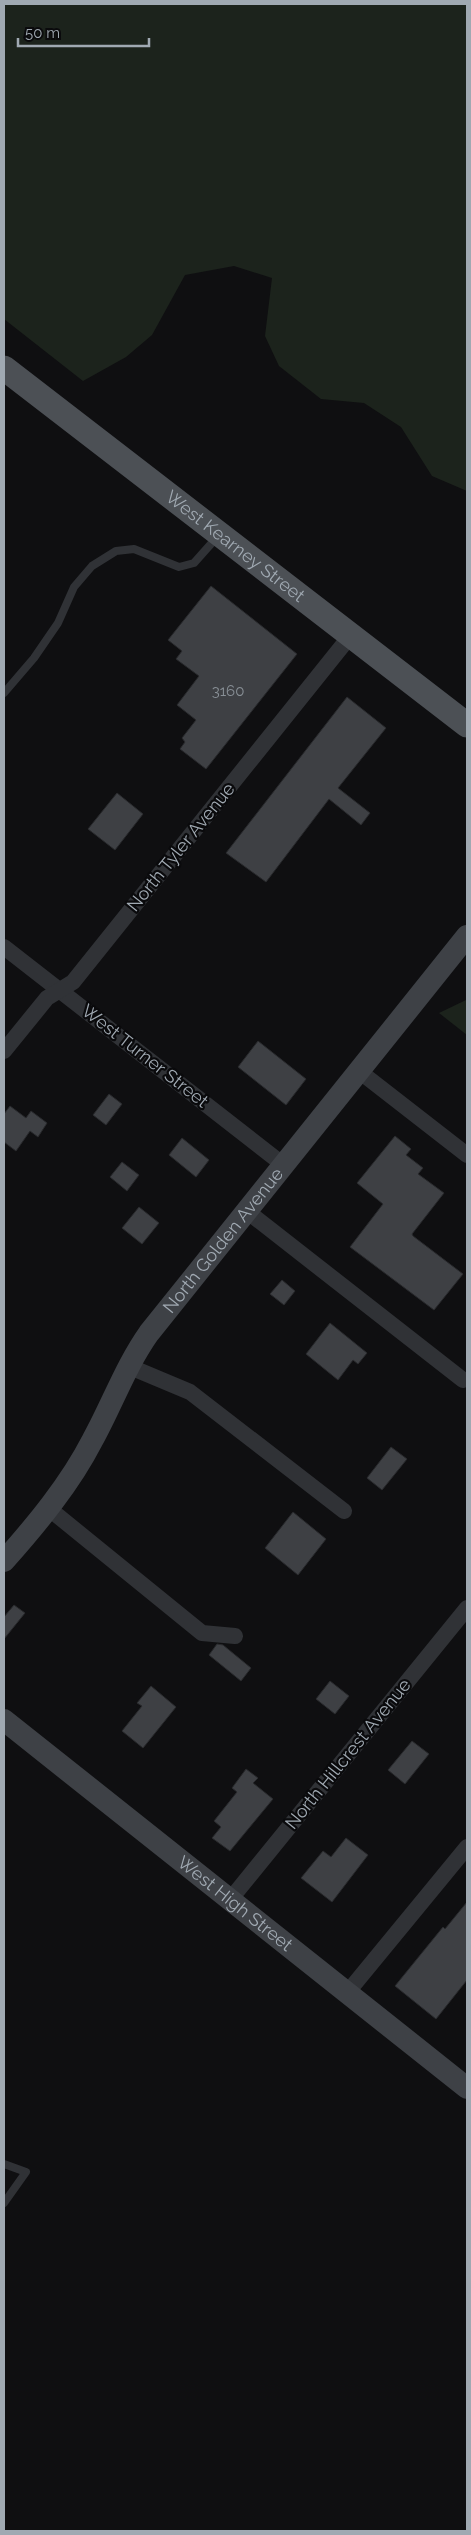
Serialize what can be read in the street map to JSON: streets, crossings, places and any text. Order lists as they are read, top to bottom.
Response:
{
  "streets": {
    "main road": ["West Kearney Street"],
    "street": [
      "North Tyler Avenue",
      "West Turner Street",
      "North Golden Avenue",
      "North Hillcrest Avenue",
      "West High Street"
    ]
  },
  "crossings": [
    ["West Kearney Street", "North Tyler Avenue"],
    ["North Tyler Avenue", "West Turner Street"],
    ["West Turner Street", "North Golden Avenue"],
    ["North Hillcrest Avenue", "West High Street"]
  ],
  "house_numbers": ["3160"],
  "scale_bar": "50 m"
}
